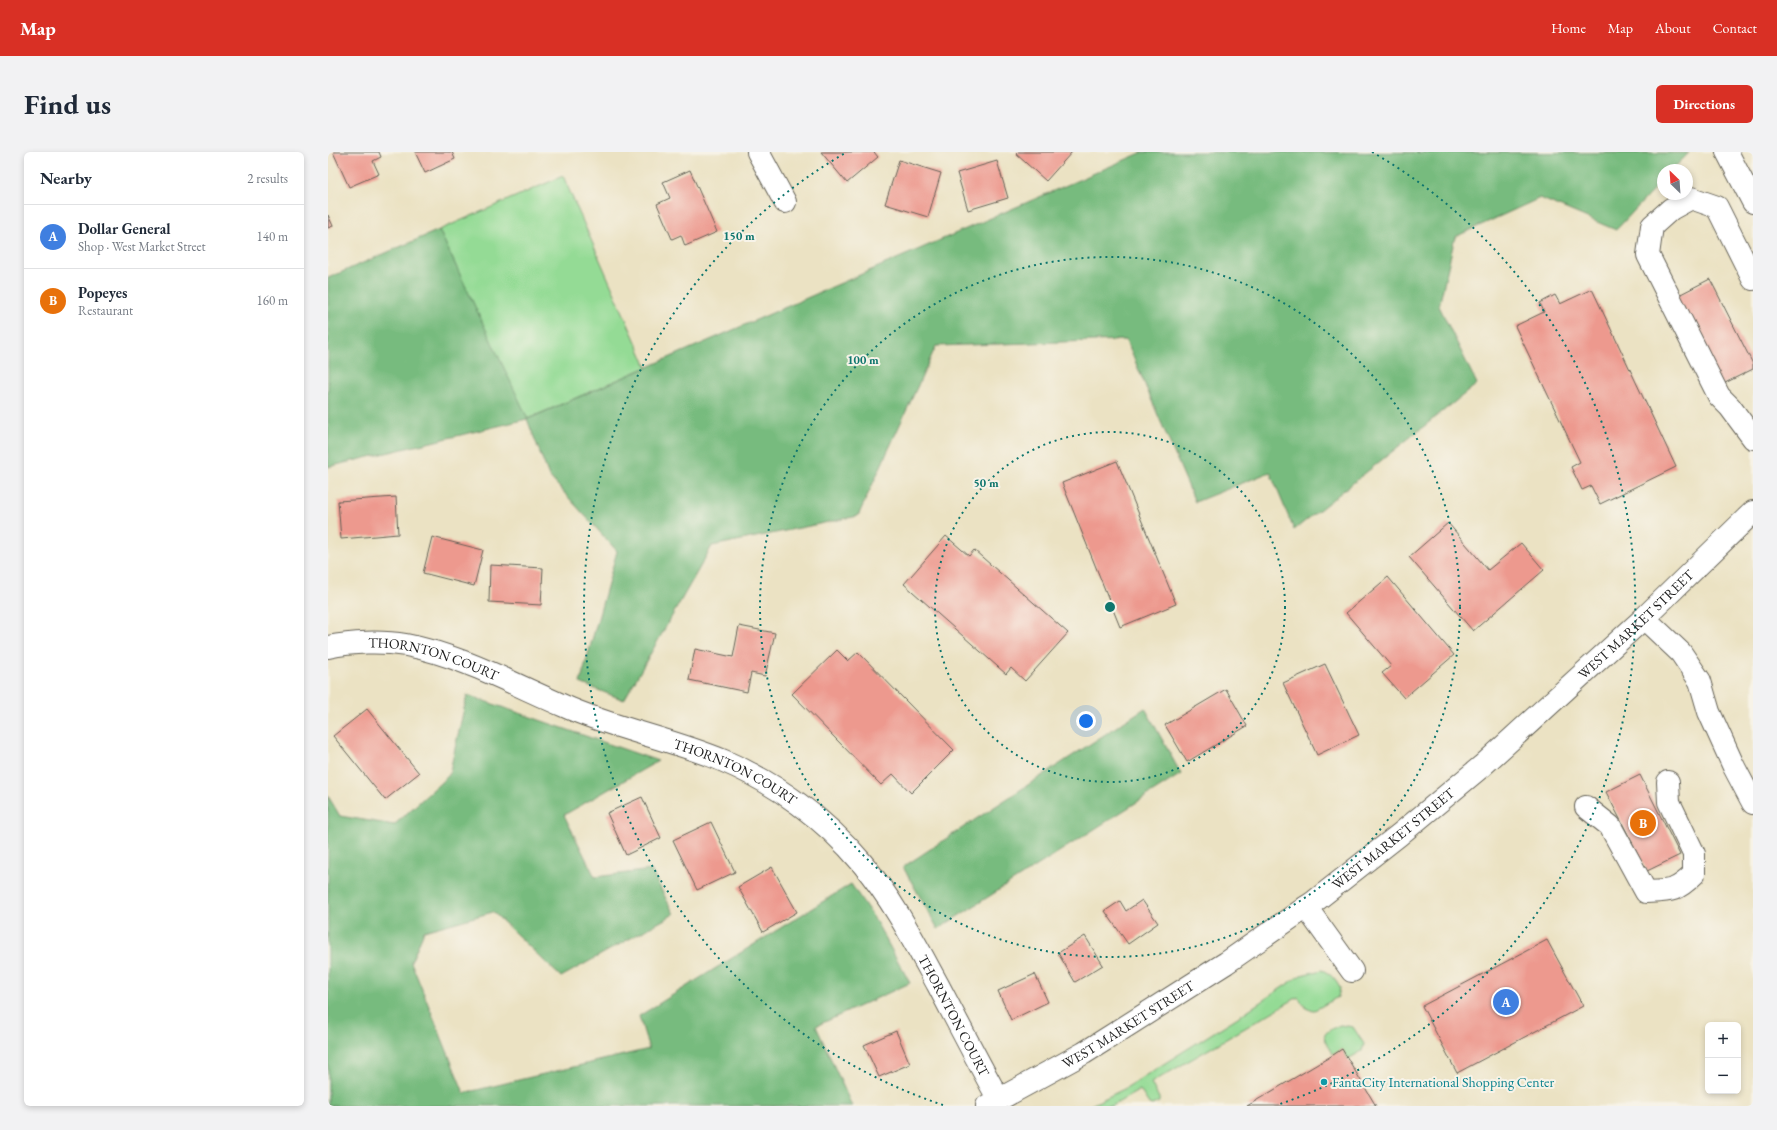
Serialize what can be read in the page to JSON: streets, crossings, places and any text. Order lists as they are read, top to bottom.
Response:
{
  "streets": {
    "street": ["WEST MARKET STREET", "THORNTON COURT"]
  },
  "crossings": [
    ["WEST MARKET STREET", "THORNTON COURT"]
  ],
  "places": ["FantaCity International Shopping Center"],
  "north": "top left",
  "page": {
    "header": "Map",
    "nav": [
      "Home",
      "Map",
      "About",
      "Contact"
    ],
    "buttons": "Directions",
    "title": "Find us",
    "heading": ["Nearby", "2 results"],
    "list": [
      {
        "mark": "A",
        "name": "Dollar General",
        "note": "Shop · West Market Street",
        "value": "140 m"
      },
      {
        "mark": "B",
        "name": "Popeyes",
        "note": "Restaurant",
        "value": "160 m"
      }
    ],
    "pins": ["B", "A"],
    "map_buttons": ["+", "−"]
  },
  "rings": ["150 m", "100 m", "50 m"]
}
